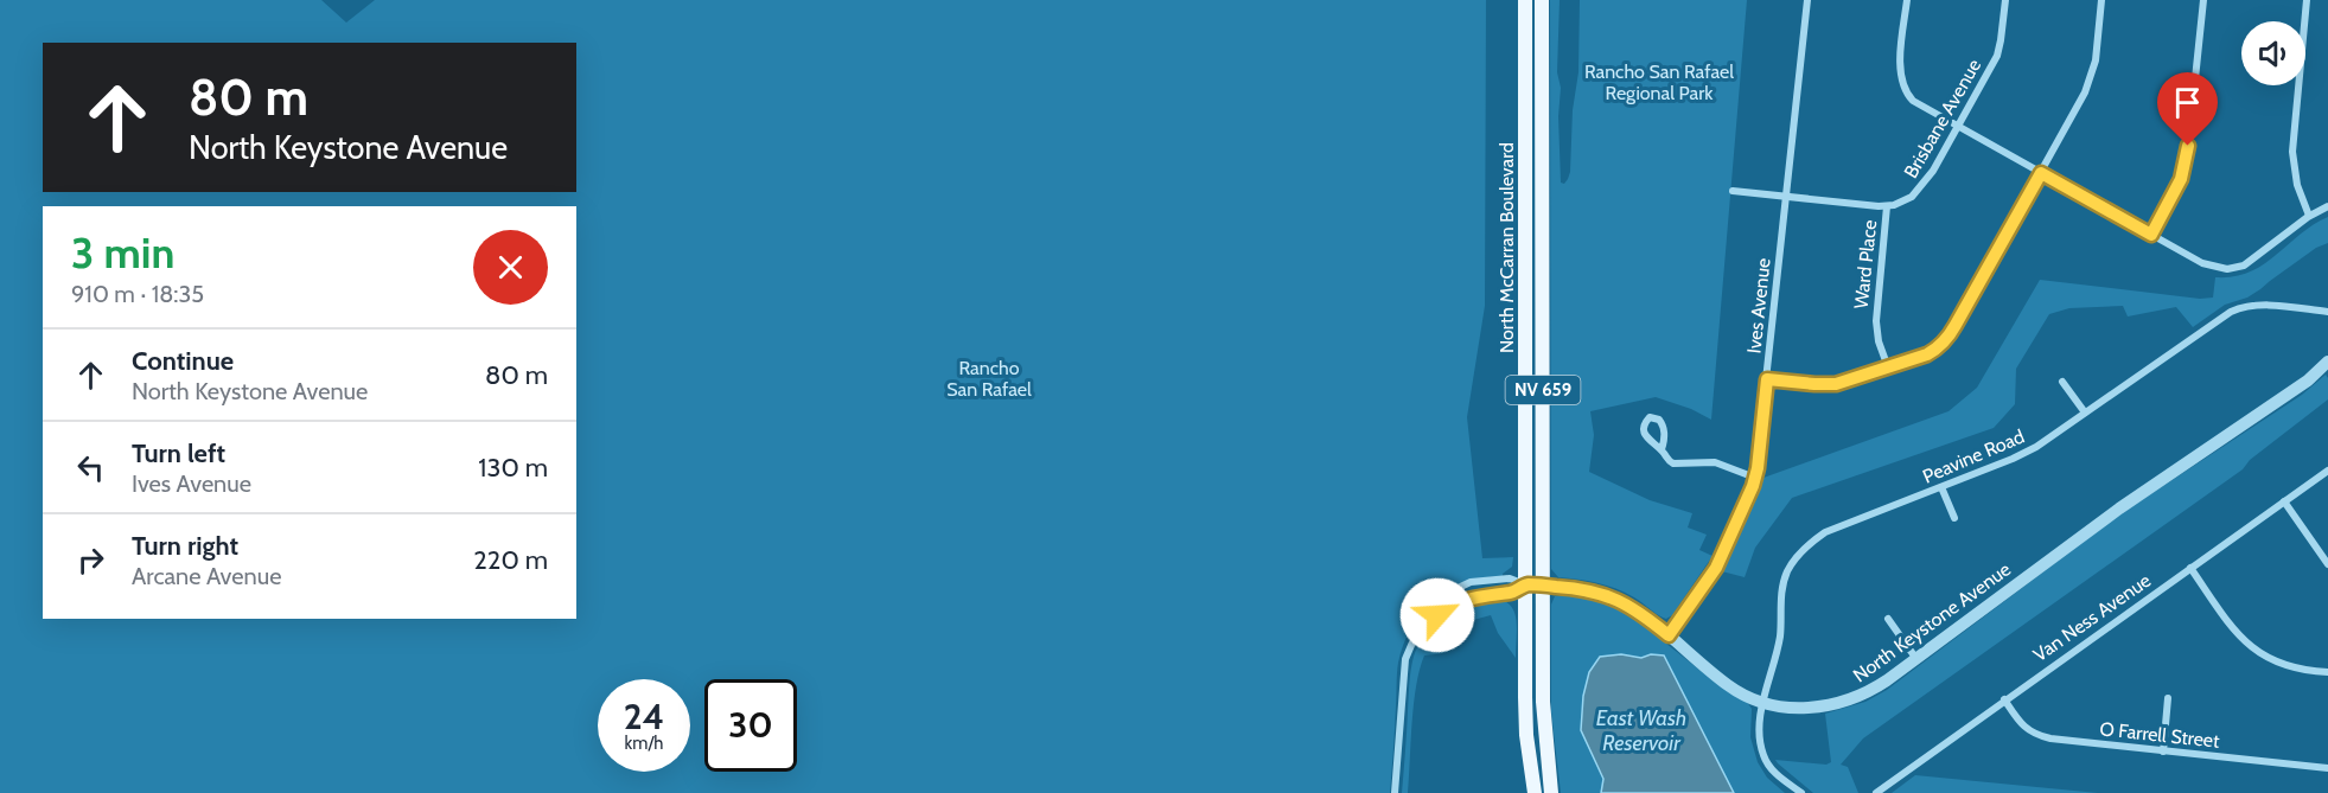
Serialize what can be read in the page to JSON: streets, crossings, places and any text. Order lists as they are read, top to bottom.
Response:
{
  "streets": {
    "main road": ["North McCarran Boulevard", "NV 659"],
    "street": [
      "Brisbane Avenue",
      "Ward Place",
      "Ives Avenue",
      "Peavine Road",
      "Van Ness Avenue",
      "North Keystone Avenue",
      "O Farrell Street"
    ]
  },
  "crossings": [
    ["Brisbane Avenue", "Ward Place"],
    ["Brisbane Avenue", "Ives Avenue"],
    ["North McCarran Boulevard", "North Keystone Avenue"],
    ["Ives Avenue", "North Keystone Avenue"],
    ["Peavine Road", "North Keystone Avenue"],
    ["Van Ness Avenue", "O Farrell Street"]
  ],
  "water": ["East Wash Reservoir"],
  "parks": ["Rancho San Rafael Regional Park", "Rancho San Rafael"],
  "page": {
    "turn": ["80 m", "North Keystone Avenue"],
    "heading": ["3 min", "910 m · 18:35"],
    "list": [
      {
        "name": "Continue",
        "note": "North Keystone Avenue",
        "value": "80 m"
      },
      {
        "name": "Turn left",
        "note": "Ives Avenue",
        "value": "130 m"
      },
      {
        "name": "Turn right",
        "note": "Arcane Avenue",
        "value": "220 m"
      }
    ],
    "speed": "24 km/h",
    "limit": "30"
  }
}
